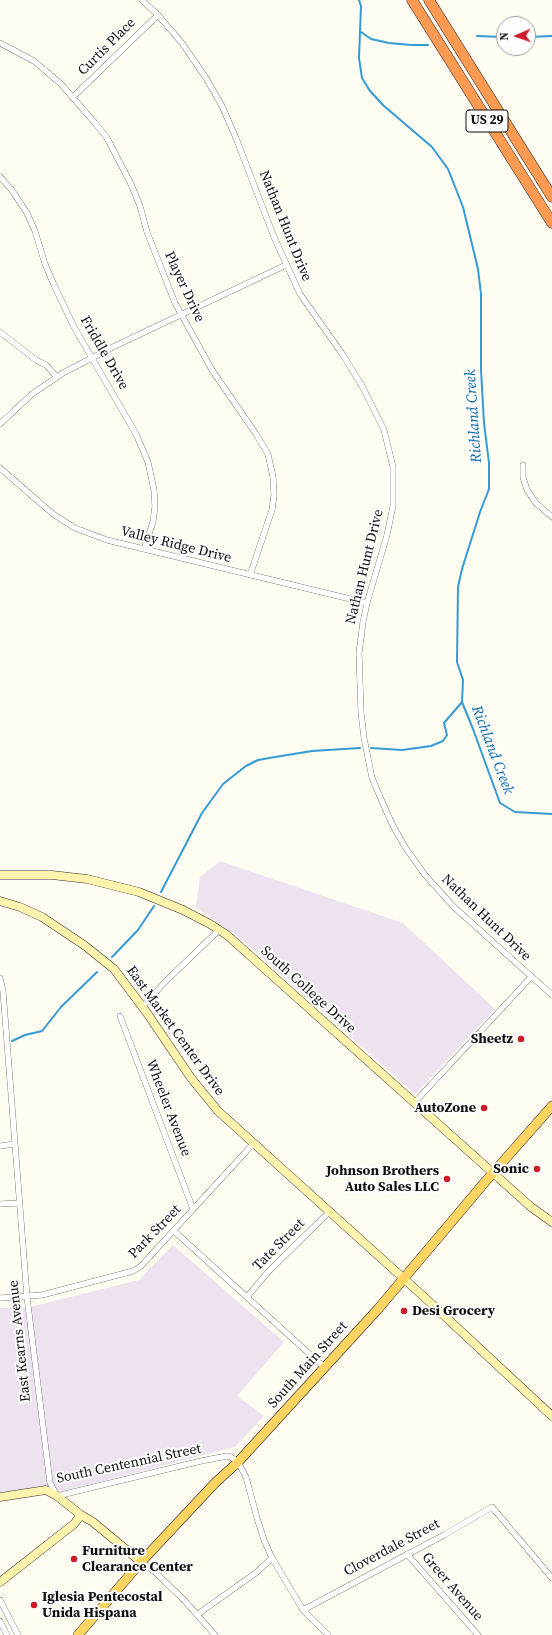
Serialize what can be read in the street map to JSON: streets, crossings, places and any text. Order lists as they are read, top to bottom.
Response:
{
  "streets": {
    "highway": ["US 29"],
    "main road": [
      "South College Drive",
      "East Market Center Drive",
      "East Kearns Avenue",
      "South Main Street",
      "South Centennial Street"
    ],
    "street": [
      "Curtis Place",
      "Nathan Hunt Drive",
      "Player Drive",
      "Friddle Drive",
      "Valley Ridge Drive",
      "Wheeler Avenue",
      "Park Street",
      "Tate Street",
      "Cloverdale Street",
      "Greer Avenue"
    ]
  },
  "crossings": [
    ["Curtis Place", "Nathan Hunt Drive"],
    ["Curtis Place", "Player Drive"],
    ["Nathan Hunt Drive", "Valley Ridge Drive"],
    ["Player Drive", "Valley Ridge Drive"],
    ["Friddle Drive", "Valley Ridge Drive"],
    ["South College Drive", "South Main Street"],
    ["East Market Center Drive", "Park Street"],
    ["East Market Center Drive", "Tate Street"],
    ["East Market Center Drive", "South Main Street"],
    ["Wheeler Avenue", "Park Street"],
    ["Park Street", "East Kearns Avenue"],
    ["East Kearns Avenue", "South Main Street"],
    ["East Kearns Avenue", "South Centennial Street"],
    ["South Main Street", "South Centennial Street"],
    ["Cloverdale Street", "Greer Avenue"]
  ],
  "water": ["Richland Creek"],
  "places": [
    "Sheetz",
    "AutoZone",
    "Sonic",
    "Johnson Brothers Auto Sales LLC",
    "Desi Grocery",
    "Furniture Clearance Center",
    "Iglesia Pentecostal Unida Hispana"
  ],
  "north": "left"
}
